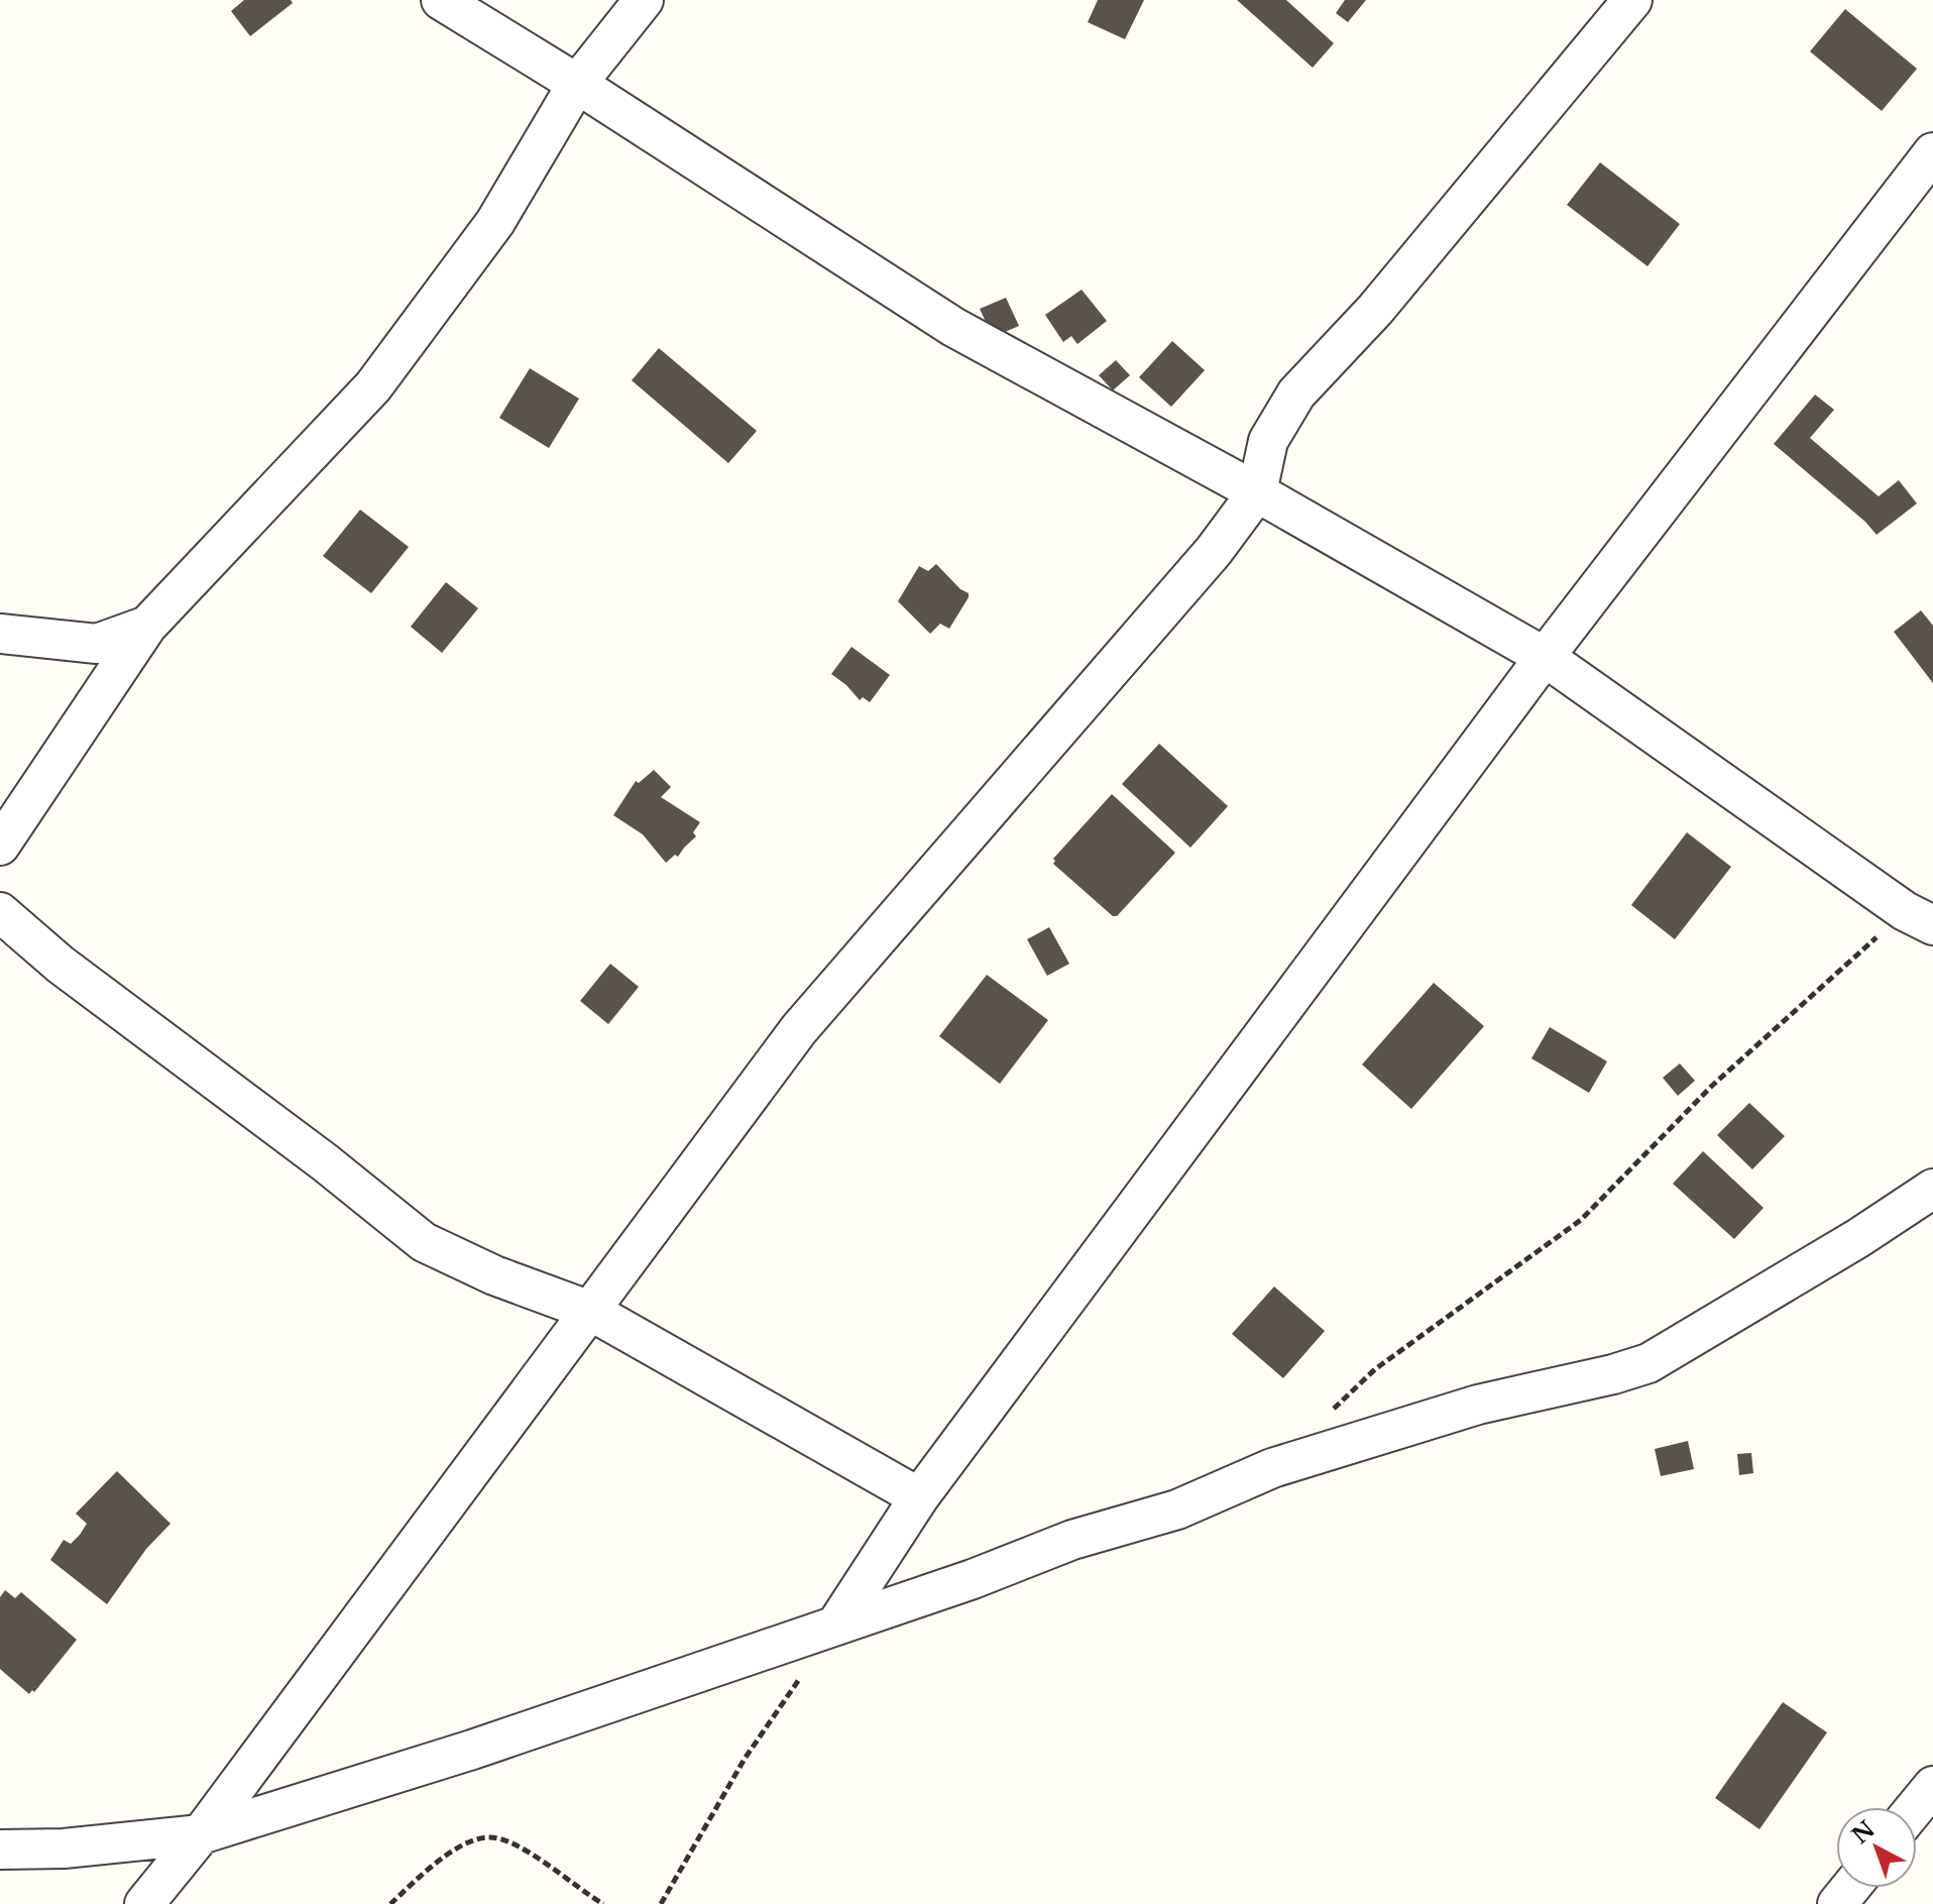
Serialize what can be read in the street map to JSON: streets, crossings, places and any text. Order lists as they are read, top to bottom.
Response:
{
  "north": "top left"
}
